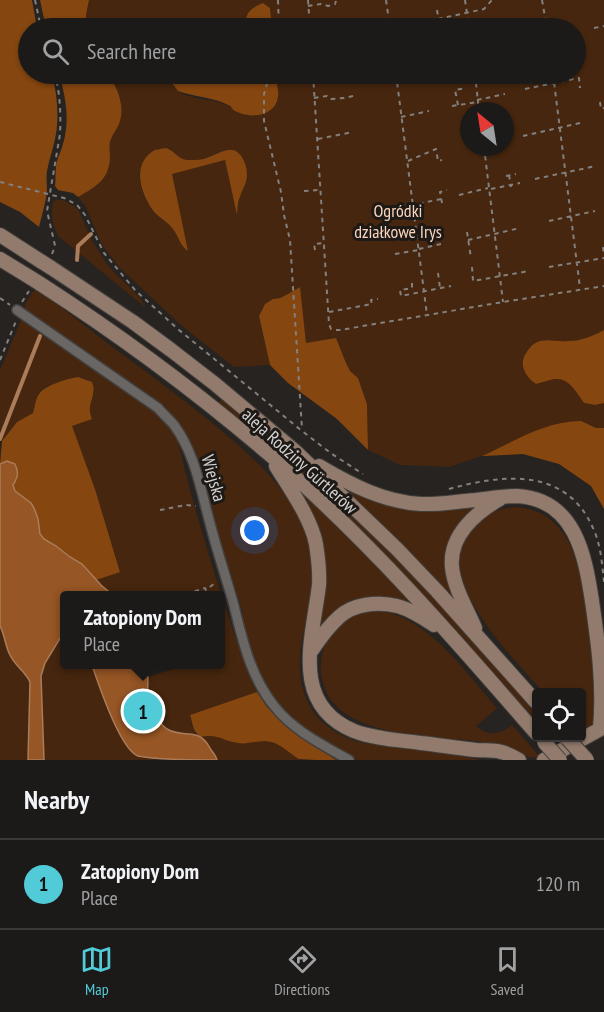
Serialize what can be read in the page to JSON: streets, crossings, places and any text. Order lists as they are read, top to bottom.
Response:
{
  "streets": {
    "main road": ["aleja Rodziny Gürtlerów"],
    "street": ["Wiejska"]
  },
  "parks": ["Ogródki działkowe Irys"],
  "north": "top left",
  "page": {
    "search": "Search here",
    "popup": ["Zatopiony Dom", "Place"],
    "pins": "1",
    "heading": "Nearby",
    "list": [
      {
        "mark": "1",
        "name": "Zatopiony Dom",
        "note": "Place",
        "value": "120 m"
      }
    ],
    "nav": ["Map", "Directions", "Saved"]
  }
}
